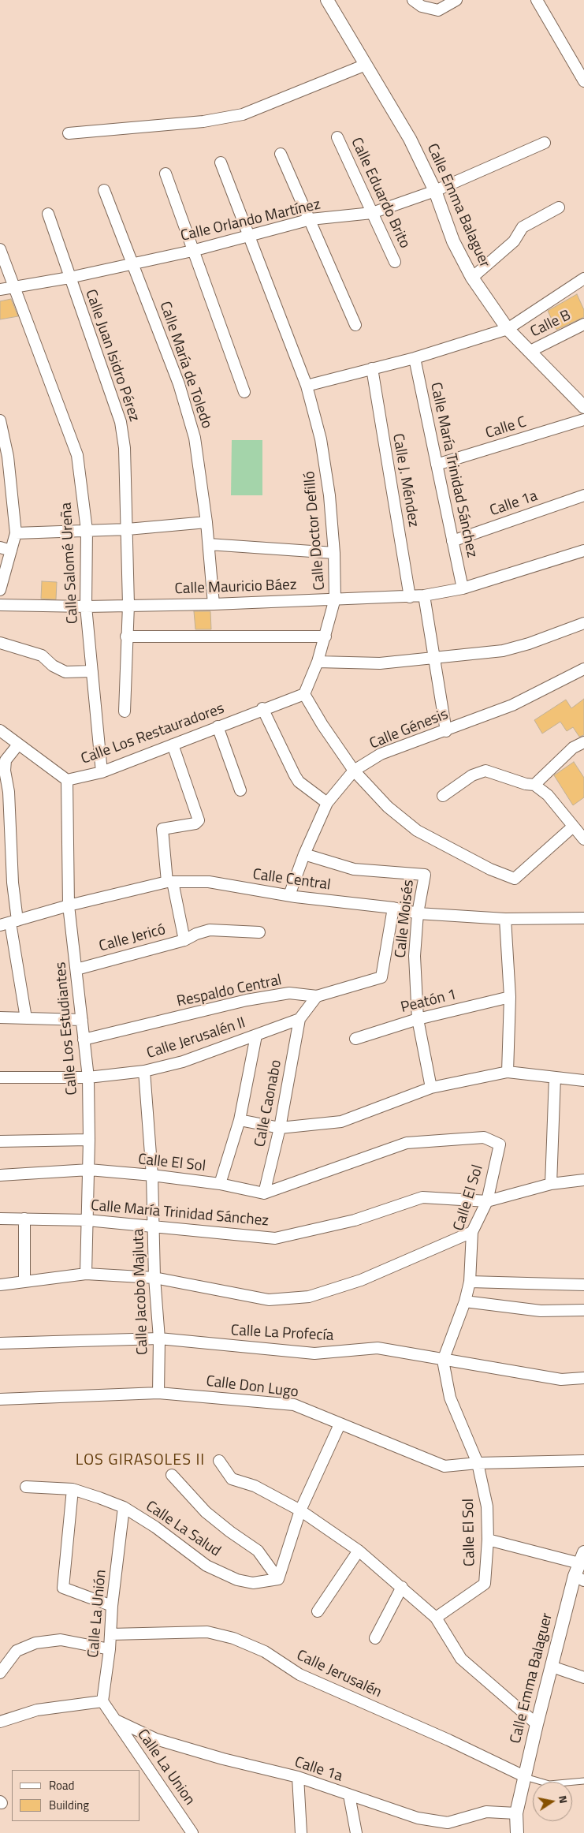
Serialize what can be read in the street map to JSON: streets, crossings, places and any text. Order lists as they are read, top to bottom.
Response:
{
  "streets": {
    "street": [
      "Calle Eduardo Brito",
      "Calle Emma Balaguer",
      "Calle Orlando Martínez",
      "Calle B",
      "Calle Juan Isidro Pérez",
      "Calle María de Toledo",
      "Calle C",
      "Calle María Trinidad Sánchez",
      "Calle J. Méndez",
      "Calle 1a",
      "Calle Doctor Defilló",
      "Calle Salomé Ureña",
      "Calle Mauricio Báez",
      "Calle Génesis",
      "Calle Los Restauradores",
      "Calle Central",
      "Calle Moisés",
      "Calle Jericó",
      "Respaldo Central",
      "Peatón 1",
      "Calle Los Estudiantes",
      "Calle Jerusalén II",
      "Calle Caonabo",
      "Calle El Sol",
      "Calle Jacobo Majluta",
      "Calle La Profecía",
      "Calle Don Lugo",
      "Calle La Salud",
      "Calle La Unión",
      "Calle Jerusalén",
      "Calle La Union"
    ]
  },
  "crossings": [
    ["Calle Eduardo Brito", "Calle Orlando Martínez"],
    ["Calle Emma Balaguer", "Calle Orlando Martínez"],
    ["Calle Emma Balaguer", "Calle B"],
    ["Calle Emma Balaguer", "Calle 1a"],
    ["Calle Emma Balaguer", "Calle Jerusalén"],
    ["Calle Orlando Martínez", "Calle Juan Isidro Pérez"],
    ["Calle Orlando Martínez", "Calle María de Toledo"],
    ["Calle Orlando Martínez", "Calle Doctor Defilló"],
    ["Calle Orlando Martínez", "Calle Salomé Ureña"],
    ["Calle Juan Isidro Pérez", "Calle Mauricio Báez"],
    ["Calle María de Toledo", "Calle Mauricio Báez"],
    ["Calle C", "Calle María Trinidad Sánchez"],
    ["Calle María Trinidad Sánchez", "Calle 1a"],
    ["Calle María Trinidad Sánchez", "Calle Mauricio Báez"],
    ["Calle María Trinidad Sánchez", "Calle Los Estudiantes"],
    ["Calle María Trinidad Sánchez", "Calle El Sol"],
    ["Calle María Trinidad Sánchez", "Calle Jacobo Majluta"],
    ["Calle J. Méndez", "Calle Mauricio Báez"],
    ["Calle 1a", "Calle La Union"],
    ["Calle Doctor Defilló", "Calle Mauricio Báez"],
    ["Calle Doctor Defilló", "Calle Los Restauradores"],
    ["Calle Salomé Ureña", "Calle Mauricio Báez"],
    ["Calle Salomé Ureña", "Calle Los Restauradores"],
    ["Calle Génesis", "Calle Central"],
    ["Calle Génesis", "Calle Moisés"],
    ["Calle Los Restauradores", "Calle Jericó"],
    ["Calle Los Restauradores", "Calle Los Estudiantes"],
    ["Calle Central", "Calle Moisés"],
    ["Calle Central", "Calle Jericó"],
    ["Calle Central", "Respaldo Central"],
    ["Calle Central", "Calle Los Estudiantes"],
    ["Calle Moisés", "Peatón 1"],
    ["Calle Jericó", "Calle Los Estudiantes"],
    ["Respaldo Central", "Calle Los Estudiantes"],
    ["Calle Los Estudiantes", "Calle Jerusalén II"],
    ["Calle Los Estudiantes", "Calle El Sol"],
    ["Calle Jerusalén II", "Calle Caonabo"],
    ["Calle Jerusalén II", "Calle Jacobo Majluta"],
    ["Calle Caonabo", "Calle El Sol"],
    ["Calle El Sol", "Calle Jacobo Majluta"],
    ["Calle El Sol", "Calle La Profecía"],
    ["Calle El Sol", "Calle Don Lugo"],
    ["Calle Jacobo Majluta", "Calle La Profecía"],
    ["Calle Jacobo Majluta", "Calle Don Lugo"],
    ["Calle La Salud", "Calle La Unión"],
    ["Calle La Unión", "Calle Jerusalén"]
  ],
  "districts": ["LOS GIRASOLES II"],
  "legend": ["Road", "Building"],
  "north": "right"
}
